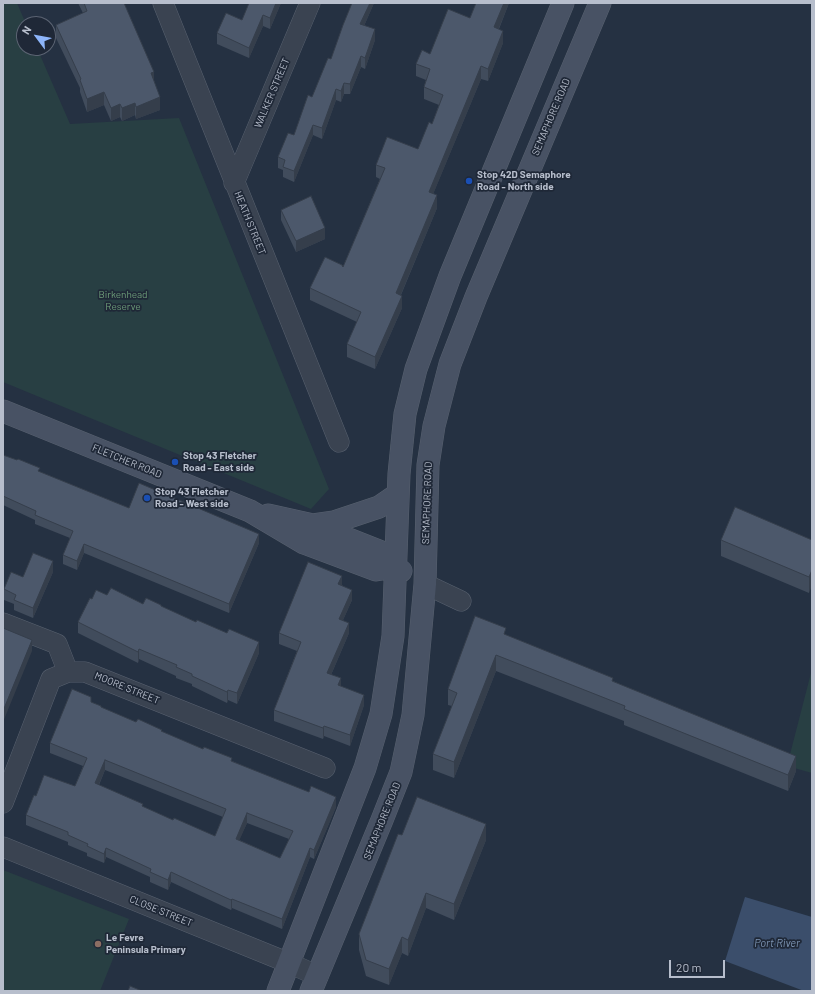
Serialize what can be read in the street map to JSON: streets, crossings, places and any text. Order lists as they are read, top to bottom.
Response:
{
  "streets": {
    "main road": ["SEMAPHORE ROAD", "FLETCHER ROAD"],
    "street": [
      "WALKER STREET",
      "HEATH STREET",
      "MOORE STREET",
      "CLOSE STREET"
    ]
  },
  "crossings": [
    ["WALKER STREET", "HEATH STREET"],
    ["SEMAPHORE ROAD", "FLETCHER ROAD"],
    ["SEMAPHORE ROAD", "CLOSE STREET"]
  ],
  "water": ["Port River"],
  "parks": ["Birkenhead Reserve"],
  "places": [
    "Stop 42D Semaphore Road - North side",
    "Stop 43 Fletcher Road - East side",
    "Stop 43 Fletcher Road - West side",
    "Le Fevre Peninsula Primary"
  ],
  "scale_bar": "20 m",
  "north": "top left"
}
